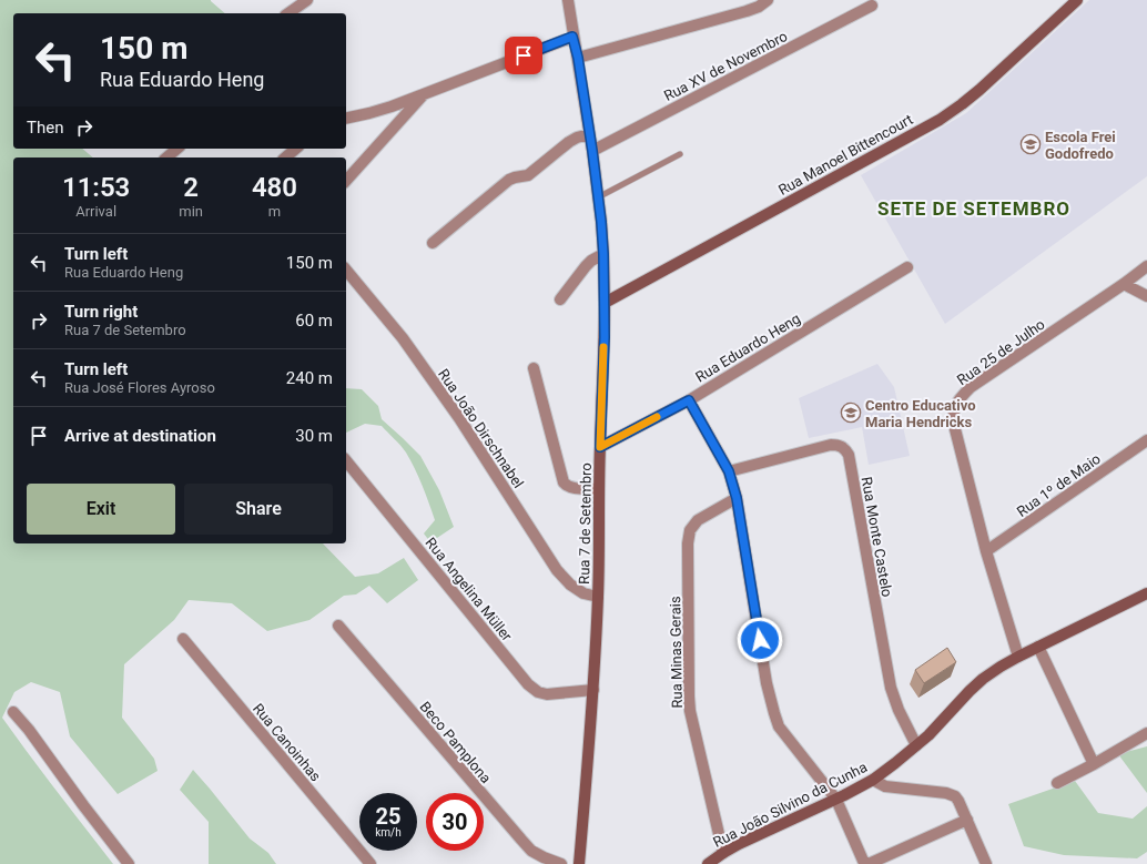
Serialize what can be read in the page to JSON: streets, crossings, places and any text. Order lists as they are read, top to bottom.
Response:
{
  "streets": {
    "street": [
      "Rua XV de Novembro",
      "Rua Manoel Bittencourt",
      "Rua Eduardo Heng",
      "Rua 25 de Julho",
      "Rua João Dirschnabel",
      "Rua 1º de Maio",
      "Rua 7 de Setembro",
      "Rua Monte Castelo",
      "Rua Angelina Müller",
      "Rua Minas Gerais",
      "Rua Canoinhas",
      "Beco Pamplona",
      "Rua João Silvino da Cunha"
    ]
  },
  "crossings": [
    ["Rua XV de Novembro", "Rua 7 de Setembro"],
    ["Rua Manoel Bittencourt", "Rua 7 de Setembro"],
    ["Rua Eduardo Heng", "Rua 7 de Setembro"],
    ["Rua 25 de Julho", "Rua 1º de Maio"],
    ["Rua 25 de Julho", "Rua João Silvino da Cunha"],
    ["Rua João Dirschnabel", "Rua 7 de Setembro"],
    ["Rua 7 de Setembro", "Rua Angelina Müller"],
    ["Rua Monte Castelo", "Rua João Silvino da Cunha"],
    ["Rua Minas Gerais", "Rua João Silvino da Cunha"]
  ],
  "districts": ["SETE DE SETEMBRO"],
  "places": {
    "school or university": ["Escola Frei Godofredo", "Centro Educativo Maria Hendricks"]
  },
  "page": {
    "turn": ["150 m", "Rua Eduardo Heng"],
    "then": "Then",
    "eta": [
      "11:53",
      "Arrival",
      "2",
      "min",
      "480",
      "m"
    ],
    "list": [
      {
        "name": "Turn left",
        "note": "Rua Eduardo Heng",
        "value": "150 m"
      },
      {
        "name": "Turn right",
        "note": "Rua 7 de Setembro",
        "value": "60 m"
      },
      {
        "name": "Turn left",
        "note": "Rua José Flores Ayroso",
        "value": "240 m"
      },
      {
        "name": "Arrive at destination",
        "value": "30 m"
      }
    ],
    "buttons": ["Exit", "Share"],
    "speed": "25 km/h",
    "limit": "30"
  }
}
